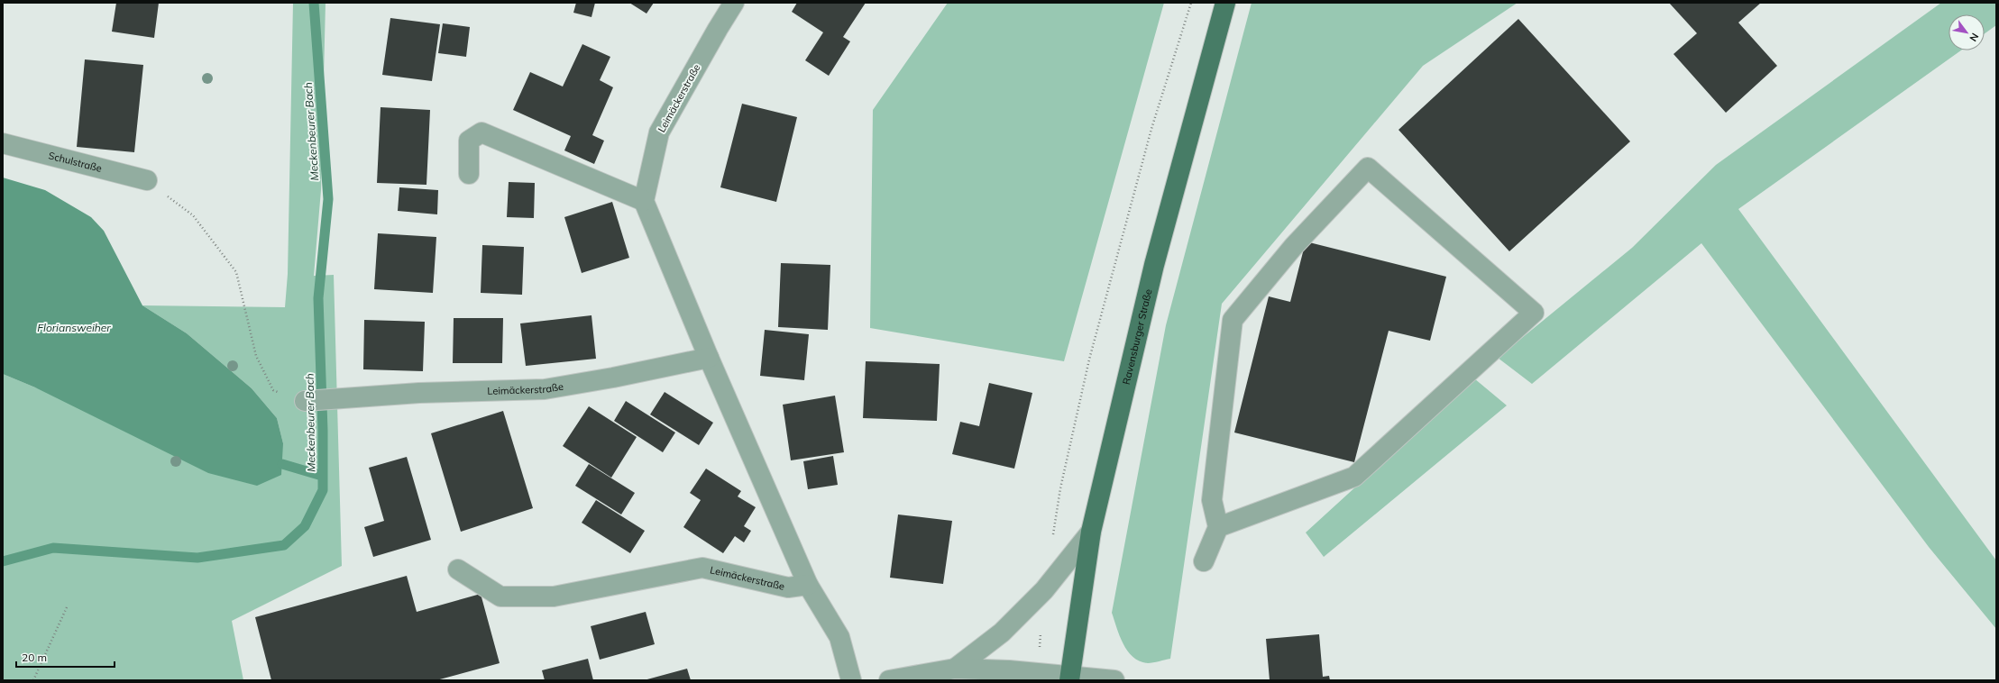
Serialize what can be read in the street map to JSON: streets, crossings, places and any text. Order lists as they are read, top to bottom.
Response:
{
  "streets": {
    "main road": ["Ravensburger Straße"],
    "street": ["Leimäckerstraße", "Schulstraße"]
  },
  "water": ["Meckenbeurer Bach", "Floriansweiher"],
  "scale_bar": "20 m",
  "north": "bottom right"
}
